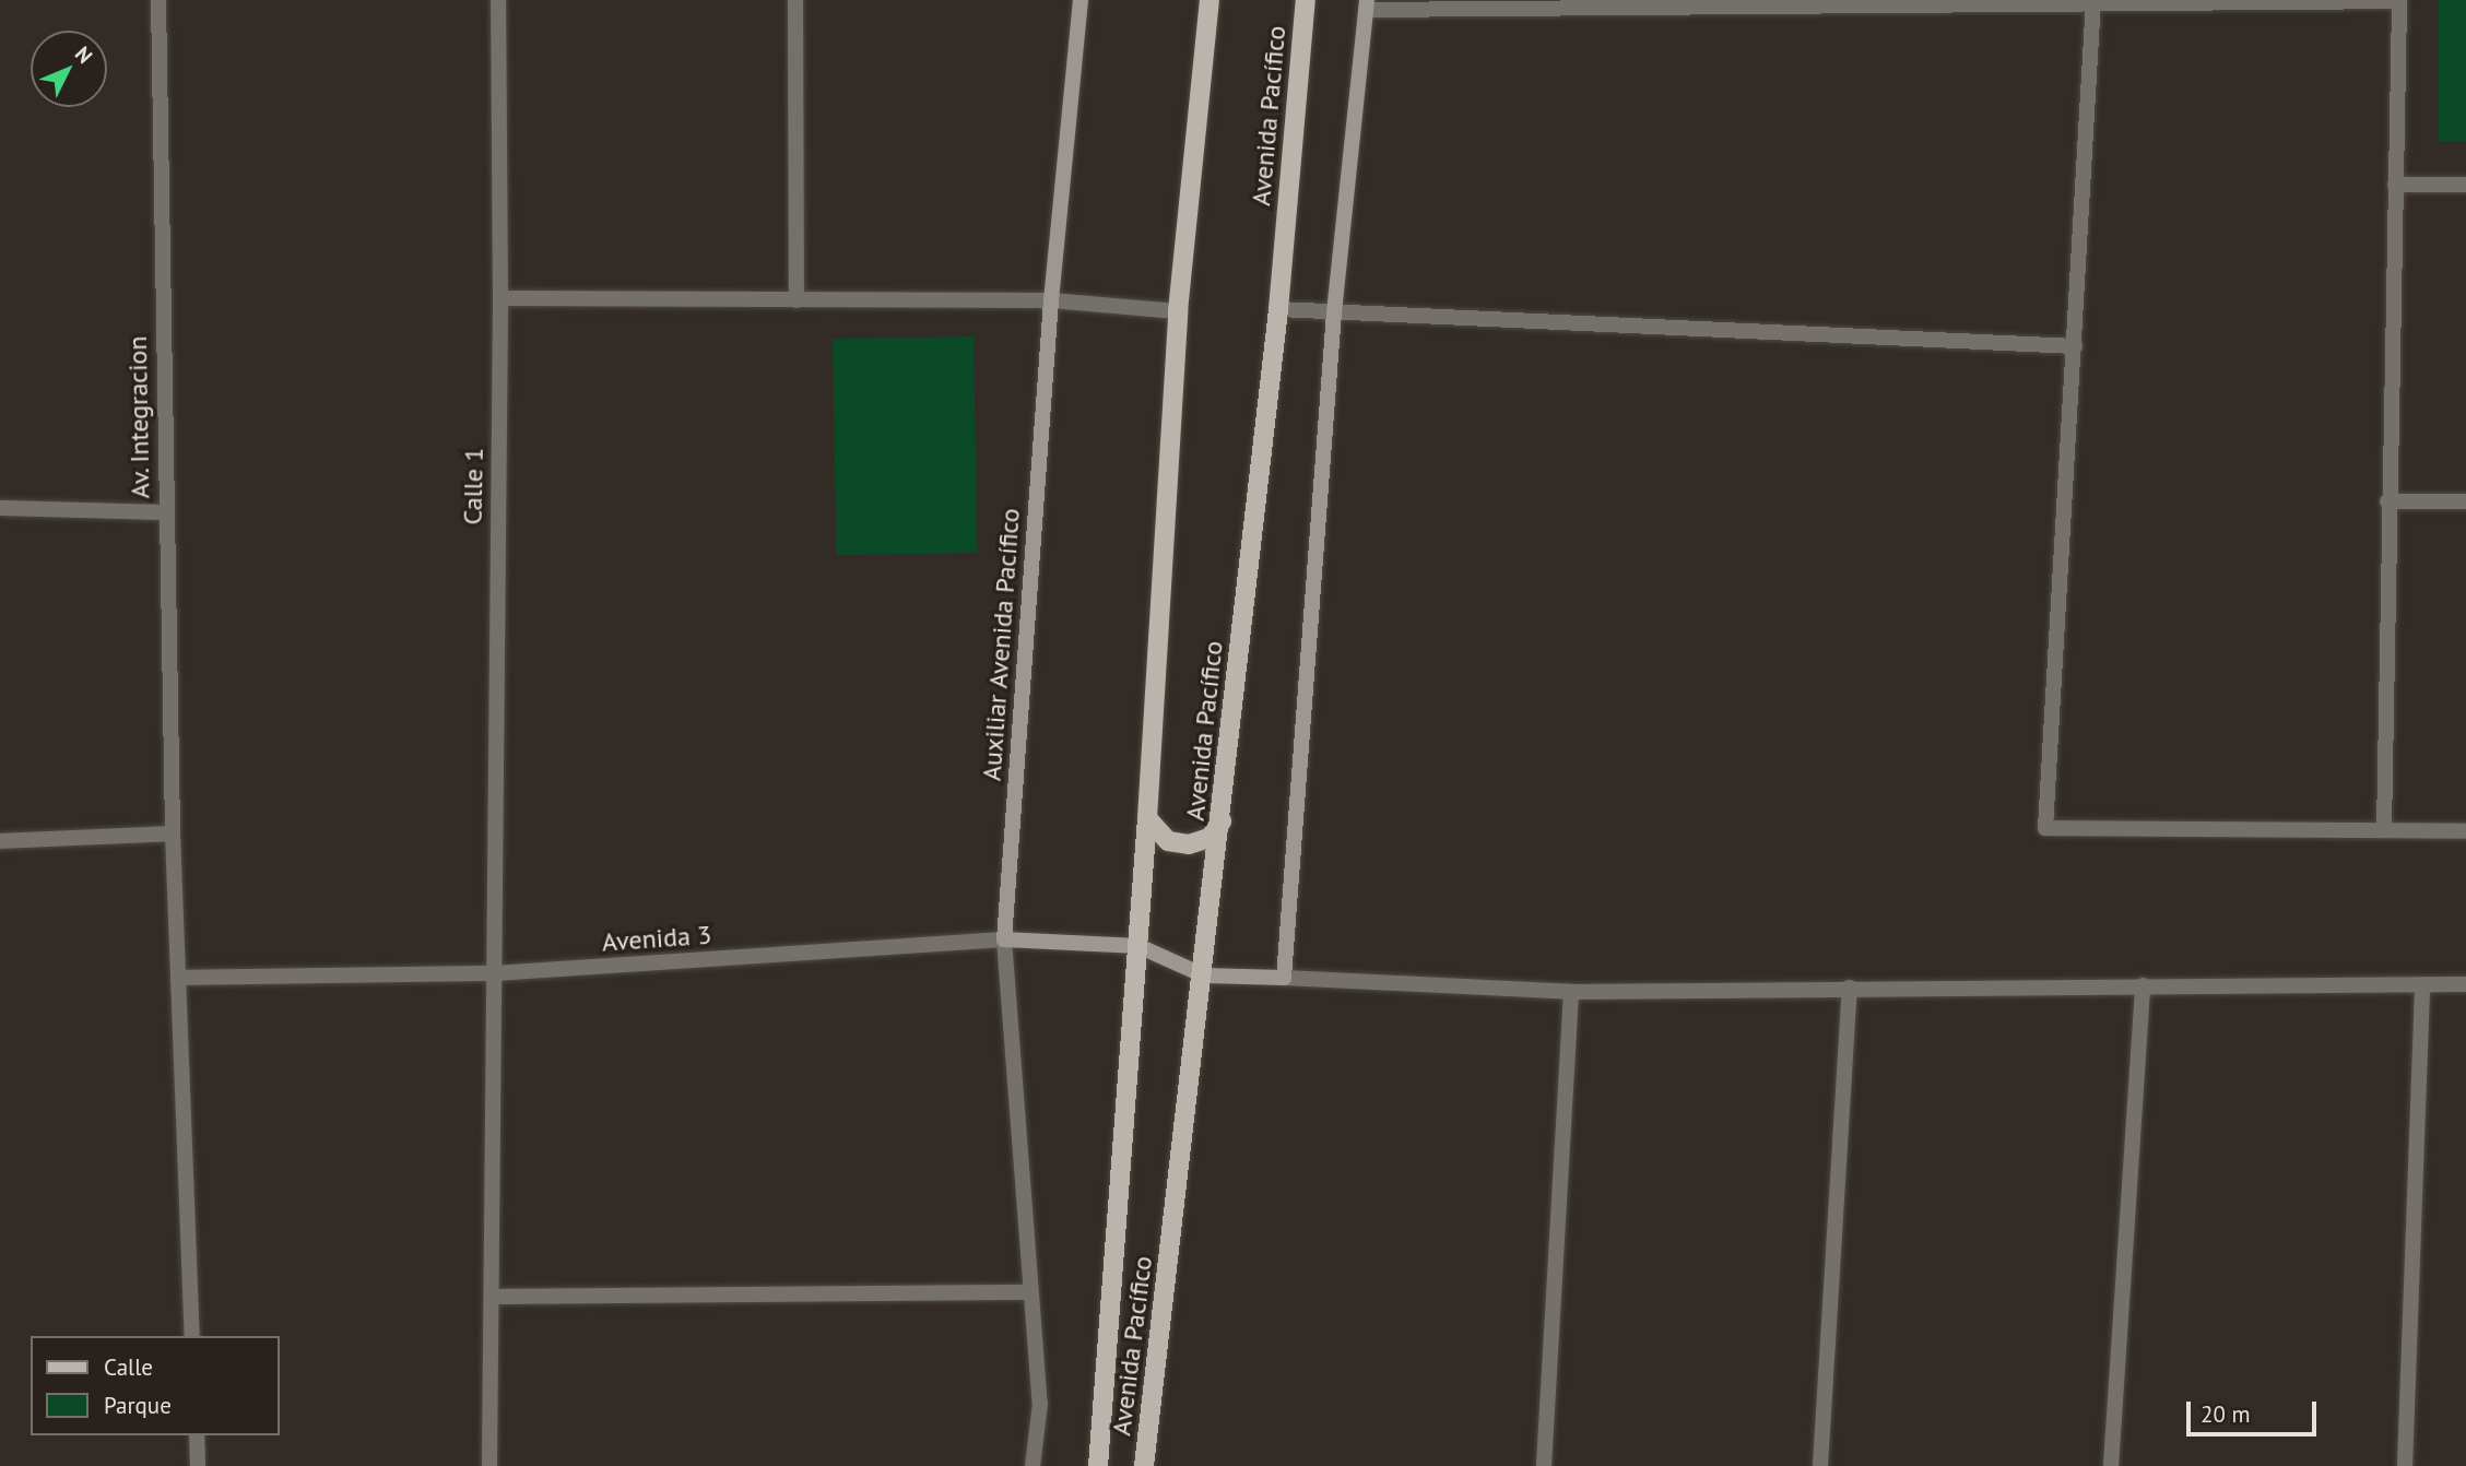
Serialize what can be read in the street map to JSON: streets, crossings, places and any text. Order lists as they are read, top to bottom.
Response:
{
  "streets": {
    "main road": ["Avenida Pacífico", "Auxiliar Avenida Pacífico", "Avenida 3"],
    "street": ["Av. Integracion", "Calle 1"]
  },
  "crossings": [
    ["Avenida Pacífico", "Avenida 3"],
    ["Av. Integracion", "Avenida 3"],
    ["Calle 1", "Avenida 3"],
    ["Auxiliar Avenida Pacífico", "Avenida 3"]
  ],
  "legend": ["Calle", "Parque"],
  "scale_bar": "20 m",
  "north": "top right"
}
